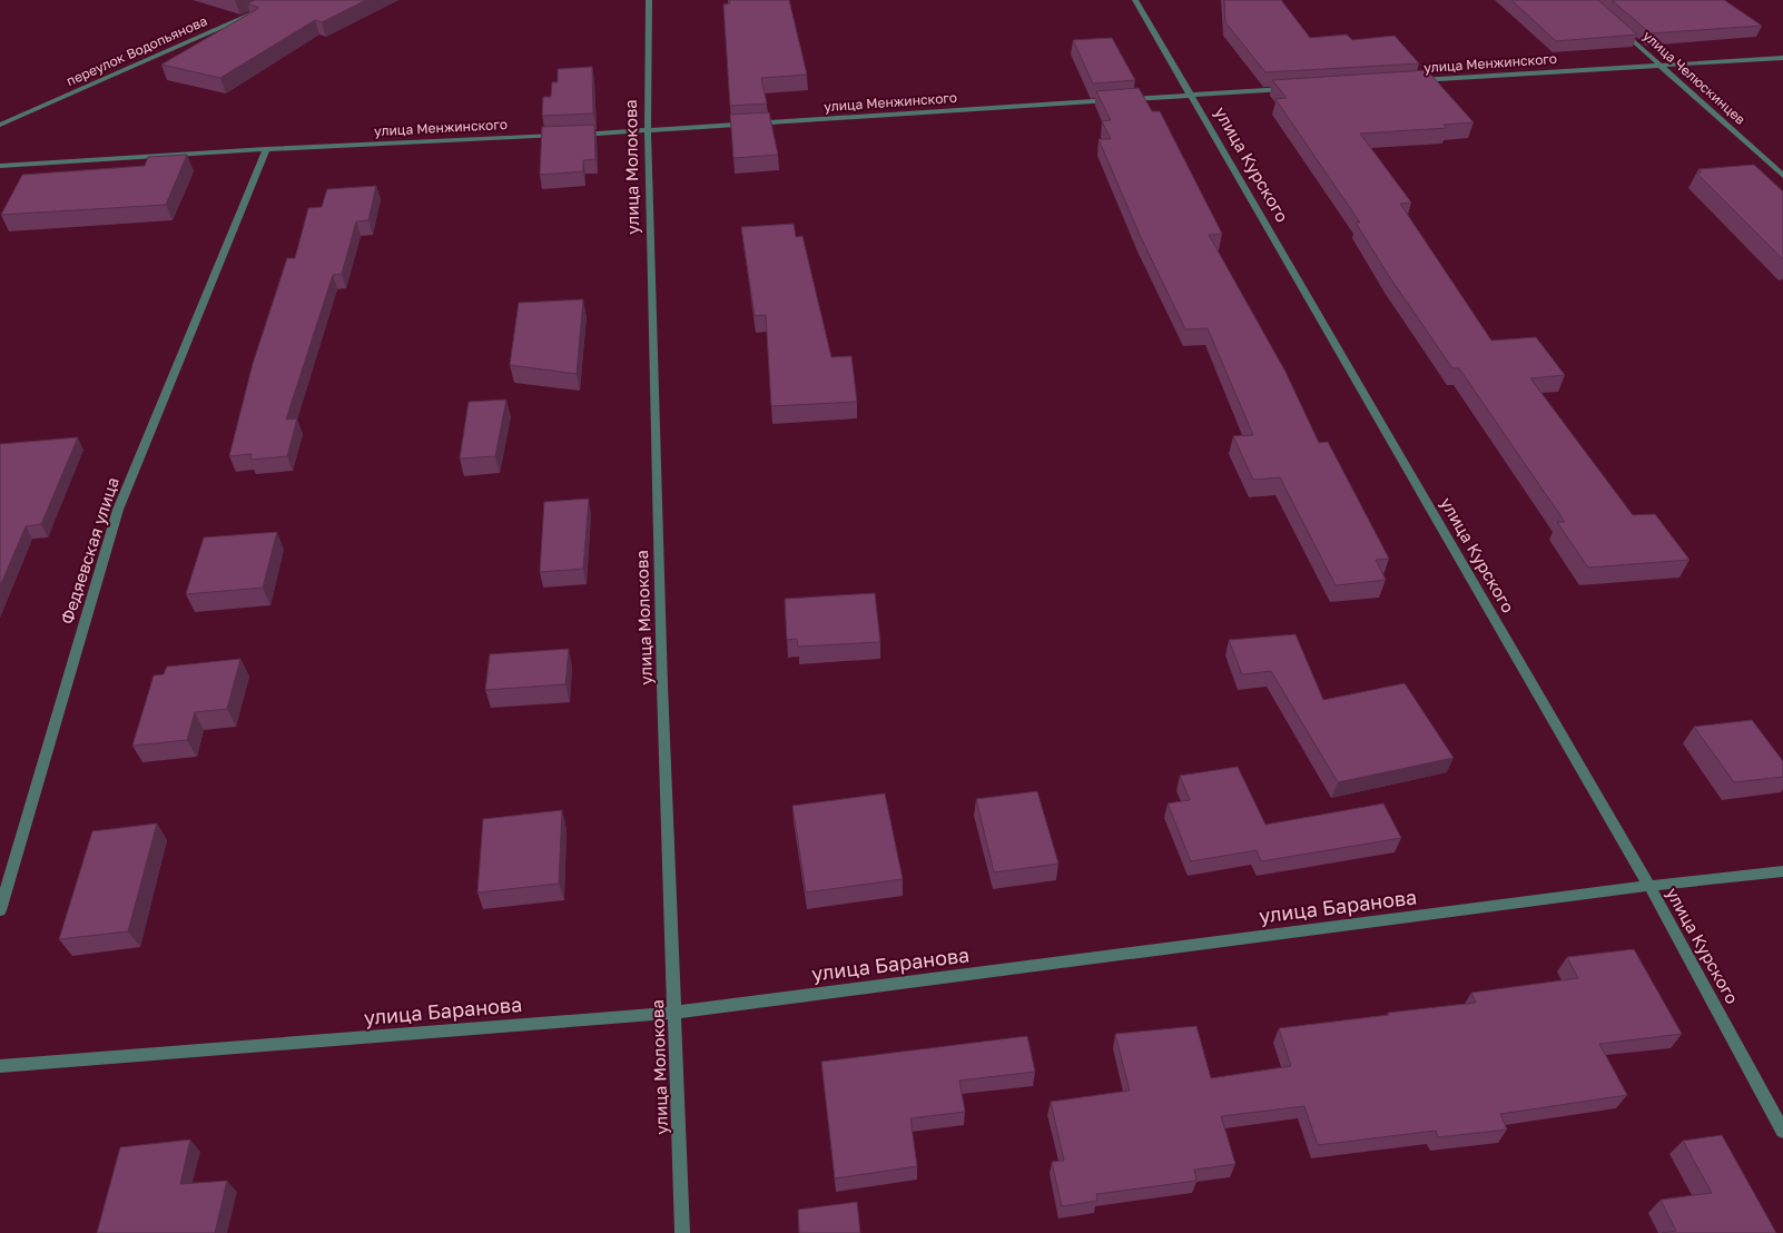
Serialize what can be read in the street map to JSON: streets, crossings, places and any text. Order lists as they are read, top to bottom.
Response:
{
  "streets": {
    "street": [
      "переулок Водопьянова",
      "улица Менжинского",
      "улица Челюскинцев",
      "улица Курского",
      "улица Молокова",
      "Федяевская улица",
      "улица Баранова"
    ]
  },
  "crossings": [
    ["улица Менжинского", "улица Челюскинцев"],
    ["улица Менжинского", "улица Молокова"],
    ["улица Менжинского", "Федяевская улица"],
    ["улица Курского", "улица Баранова"],
    ["улица Молокова", "улица Баранова"]
  ]
}
